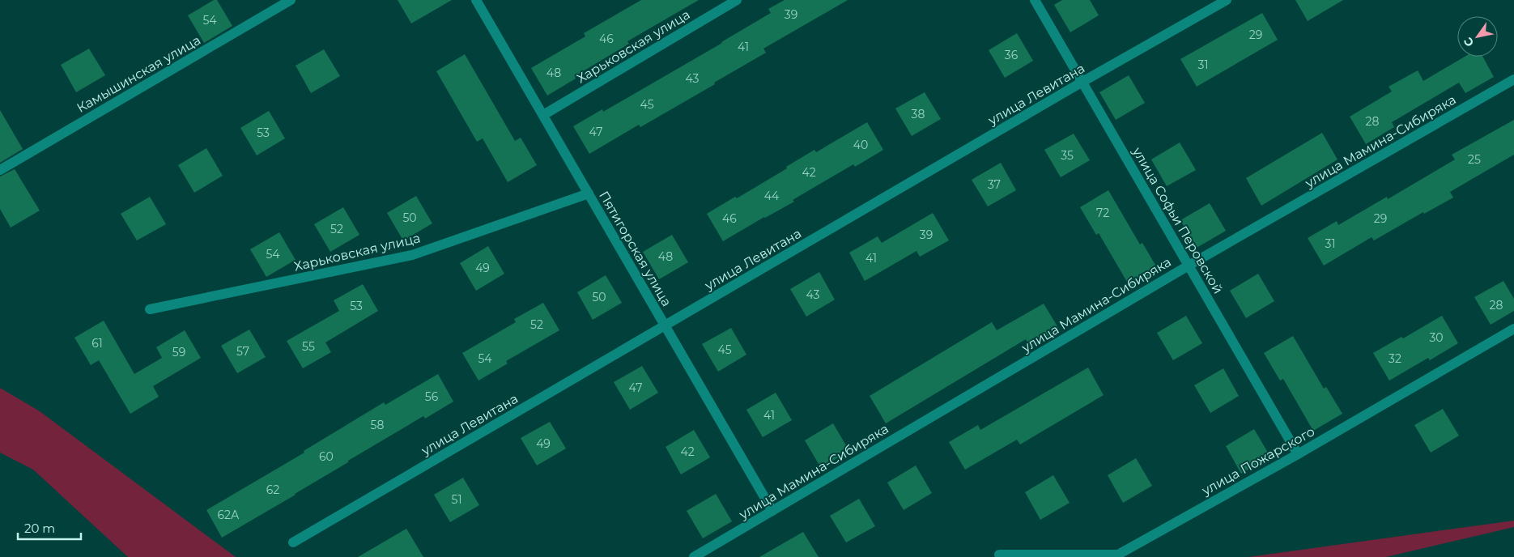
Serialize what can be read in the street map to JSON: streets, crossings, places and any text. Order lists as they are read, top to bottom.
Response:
{
  "streets": {
    "street": [
      "Харьковская улица",
      "Камышинская улица",
      "улица Левитана",
      "улица Мамина-Сибиряка",
      "улица Софьи Перовской",
      "Пятигорская улица",
      "улица Пожарского"
    ]
  },
  "crossings": [
    ["Харьковская улица", "Пятигорская улица"],
    ["улица Левитана", "улица Софьи Перовской"],
    ["улица Левитана", "Пятигорская улица"],
    ["улица Мамина-Сибиряка", "улица Софьи Перовской"],
    ["улица Мамина-Сибиряка", "Пятигорская улица"],
    ["улица Софьи Перовской", "улица Пожарского"]
  ],
  "house_numbers": [
    "39",
    "54",
    "29",
    "46",
    "41",
    "36",
    "31",
    "48",
    "43",
    "45",
    "38",
    "28",
    "47",
    "53",
    "40",
    "35",
    "25",
    "42",
    "37",
    "44",
    "72",
    "50",
    "46",
    "29",
    "52",
    "39",
    "31",
    "54",
    "48",
    "41",
    "49",
    "43",
    "50",
    "28",
    "53",
    "52",
    "30",
    "61",
    "55",
    "45",
    "57",
    "59",
    "54",
    "32",
    "47",
    "56",
    "41",
    "58",
    "49",
    "42",
    "60",
    "62",
    "51",
    "62А"
  ],
  "scale_bar": "20 m",
  "north": "bottom left"
}
